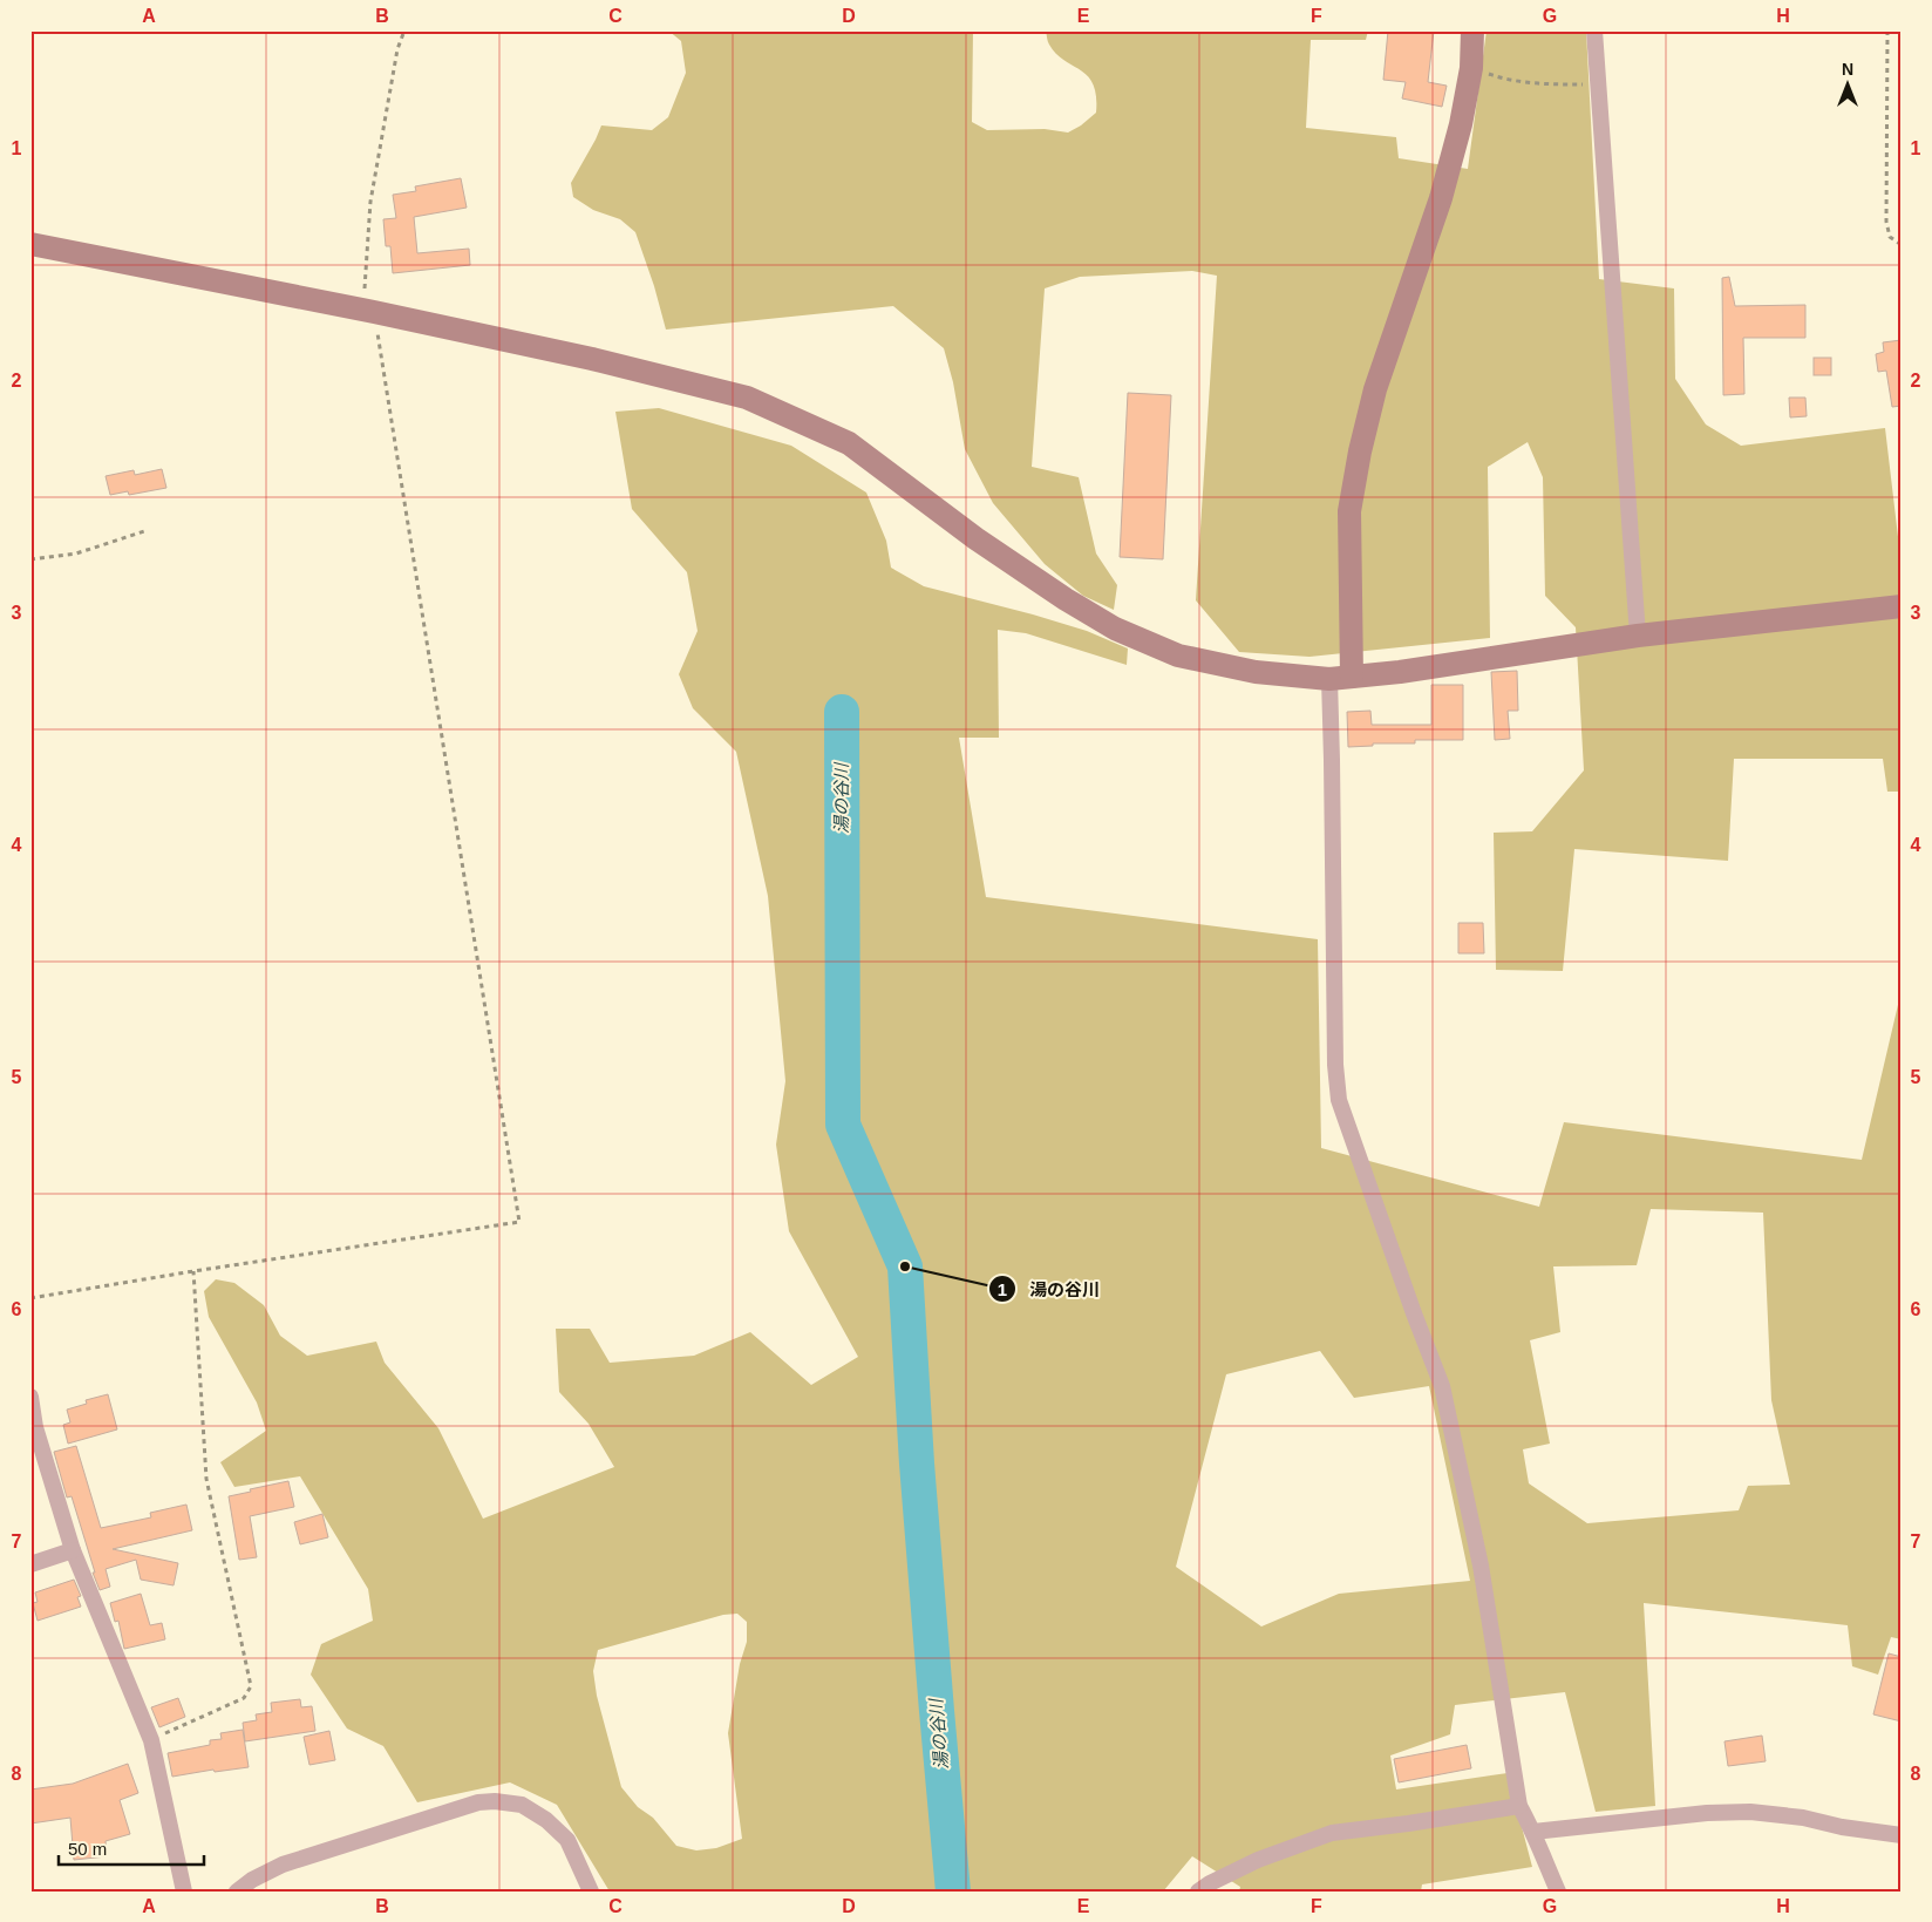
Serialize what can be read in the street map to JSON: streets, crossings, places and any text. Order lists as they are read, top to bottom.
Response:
{
  "water": ["湯の谷川"],
  "places": ["湯の谷川"],
  "scale_bar": "50 m",
  "north": "top",
  "grid": {
    "columns": [
      "A",
      "B",
      "C",
      "D",
      "E",
      "F",
      "G",
      "H"
    ],
    "rows": [
      "1",
      "2",
      "3",
      "4",
      "5",
      "6",
      "7",
      "8"
    ]
  }
}
